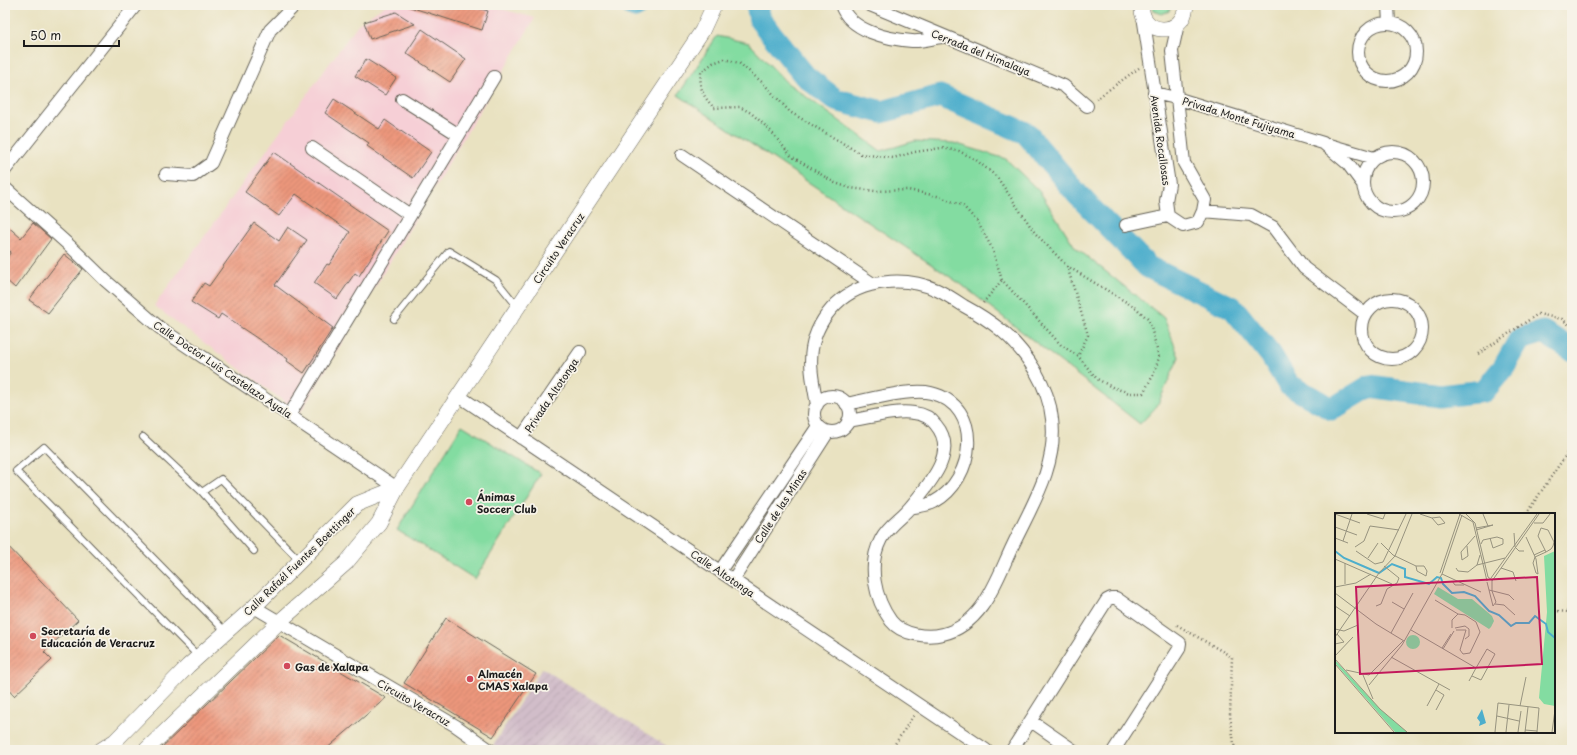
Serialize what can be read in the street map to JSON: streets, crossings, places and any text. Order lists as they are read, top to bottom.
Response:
{
  "streets": {
    "street": [
      "Cerrada del Himalaya",
      "Privada Monte Fujiyama",
      "Avenida Rocallosas",
      "Circuito Veracruz",
      "Calle Doctor Luis Castelazo Ayala",
      "Privada Altotonga",
      "Calle de las Minas",
      "Calle Rafaél Fuentes Boettinger",
      "Calle Altotonga"
    ]
  },
  "crossings": [
    ["Privada Monte Fujiyama", "Avenida Rocallosas"],
    ["Circuito Veracruz", "Calle Doctor Luis Castelazo Ayala"],
    ["Circuito Veracruz", "Calle Rafaél Fuentes Boettinger"],
    ["Circuito Veracruz", "Calle Altotonga"],
    ["Calle Doctor Luis Castelazo Ayala", "Calle Rafaél Fuentes Boettinger"],
    ["Privada Altotonga", "Calle Altotonga"],
    ["Calle de las Minas", "Calle Altotonga"]
  ],
  "places": [
    "Ánimas Soccer Club",
    "Secretaría de Educación de Veracruz",
    "Gas de Xalapa",
    "Almacén CMAS Xalapa"
  ],
  "scale_bar": "50 m"
}
